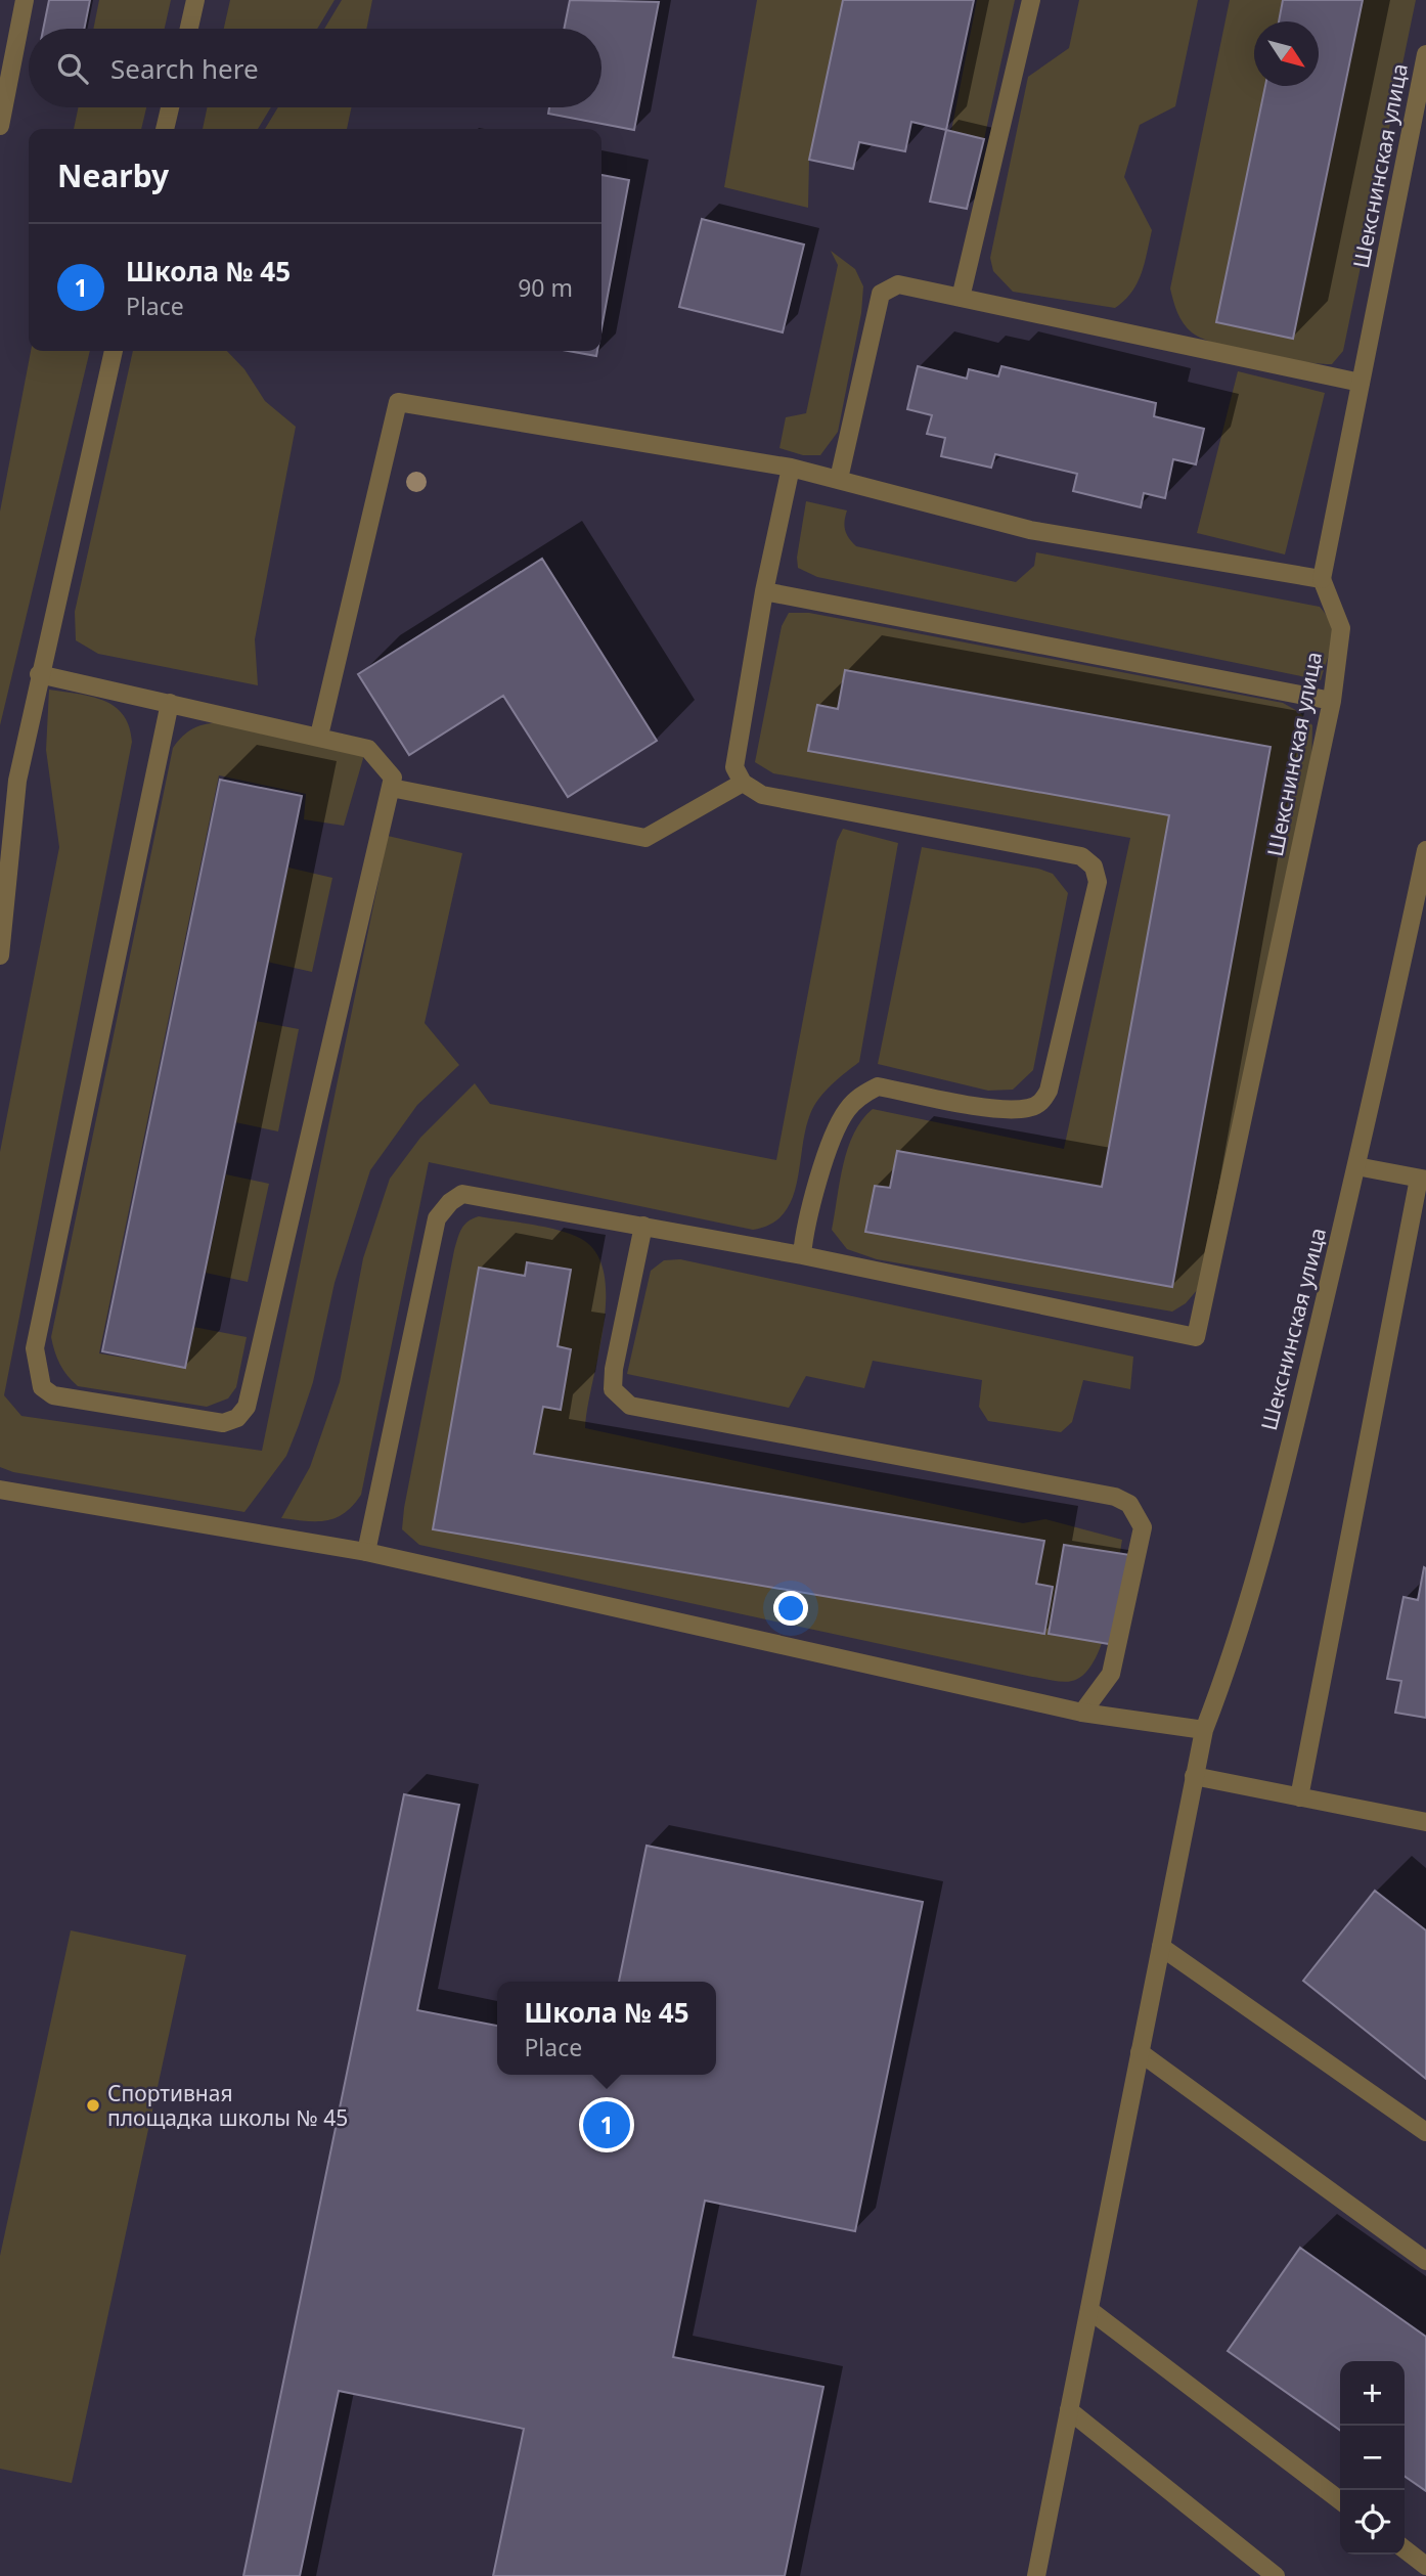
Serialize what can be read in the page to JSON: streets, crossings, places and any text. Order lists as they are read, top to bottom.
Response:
{
  "streets": {
    "street": ["Шекснинская улица"]
  },
  "places": ["Спортивная площадка школы № 45"],
  "north": "bottom right",
  "page": {
    "search": "Search here",
    "heading": "Nearby",
    "list": [
      {
        "mark": "1",
        "name": "Школа № 45",
        "note": "Place",
        "value": "90 m"
      }
    ],
    "popup": ["Школа № 45", "Place"],
    "pins": "1",
    "map_buttons": ["+", "−"]
  }
}
